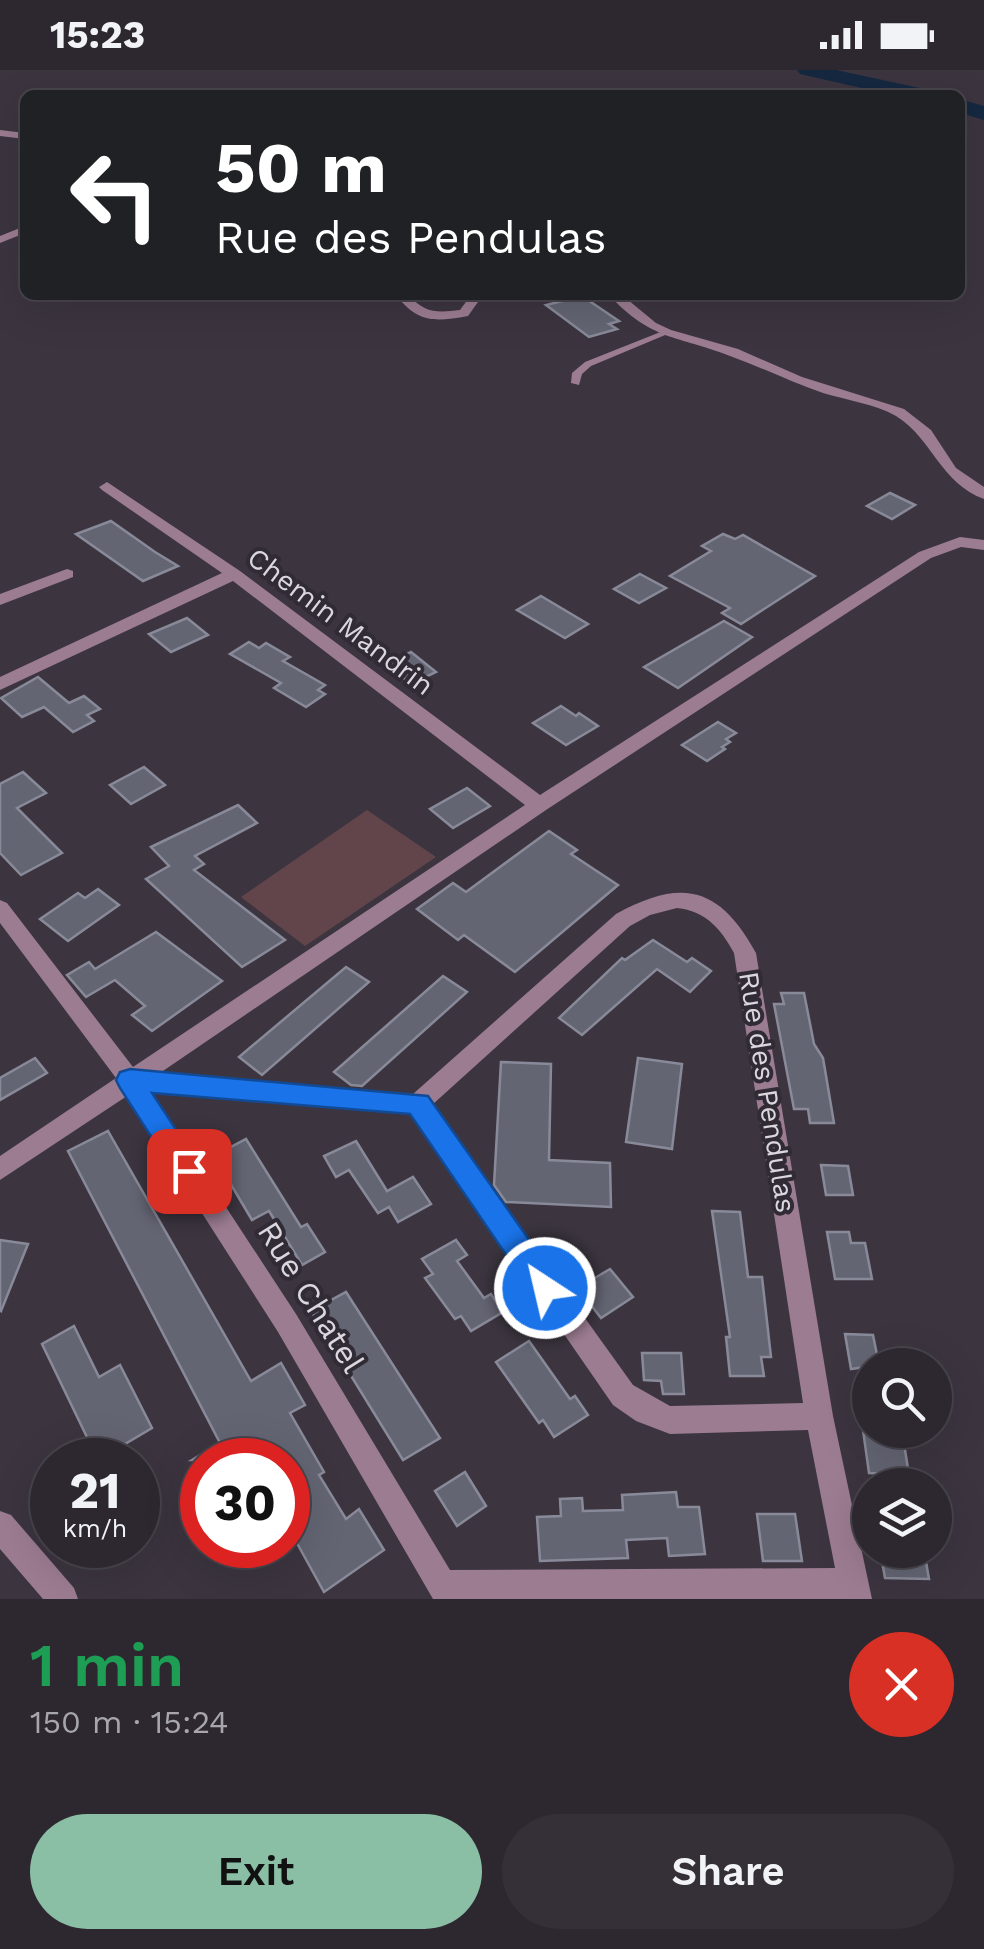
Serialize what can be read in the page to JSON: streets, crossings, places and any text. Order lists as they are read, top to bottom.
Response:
{
  "streets": {
    "street": ["Chemin Mandrin", "Rue des Pendulas", "Rue Chatel"]
  },
  "page": {
    "status": "15:23",
    "turn": ["50 m", "Rue des Pendulas"],
    "speed": "21 km/h",
    "limit": "30",
    "heading": ["1 min", "150 m · 15:24"],
    "buttons": ["Exit", "Share"]
  }
}
